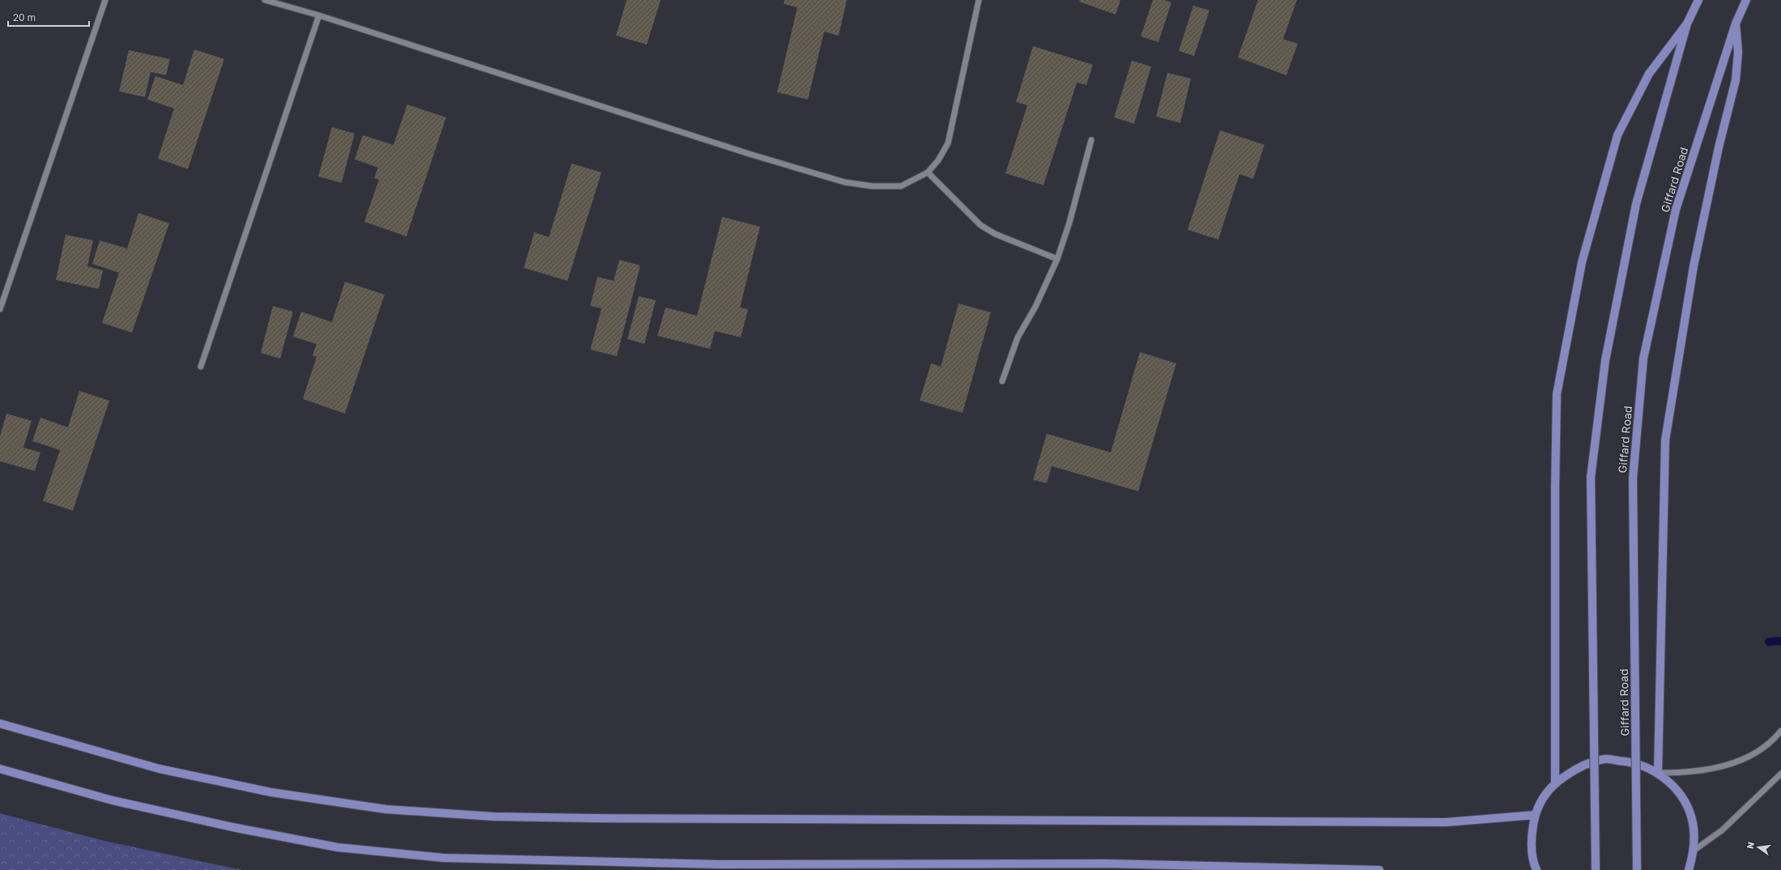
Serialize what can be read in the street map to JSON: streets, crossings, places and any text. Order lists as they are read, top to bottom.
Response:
{
  "streets": {
    "main road": ["Giffard Road"]
  },
  "scale_bar": "20 m",
  "north": "left"
}
